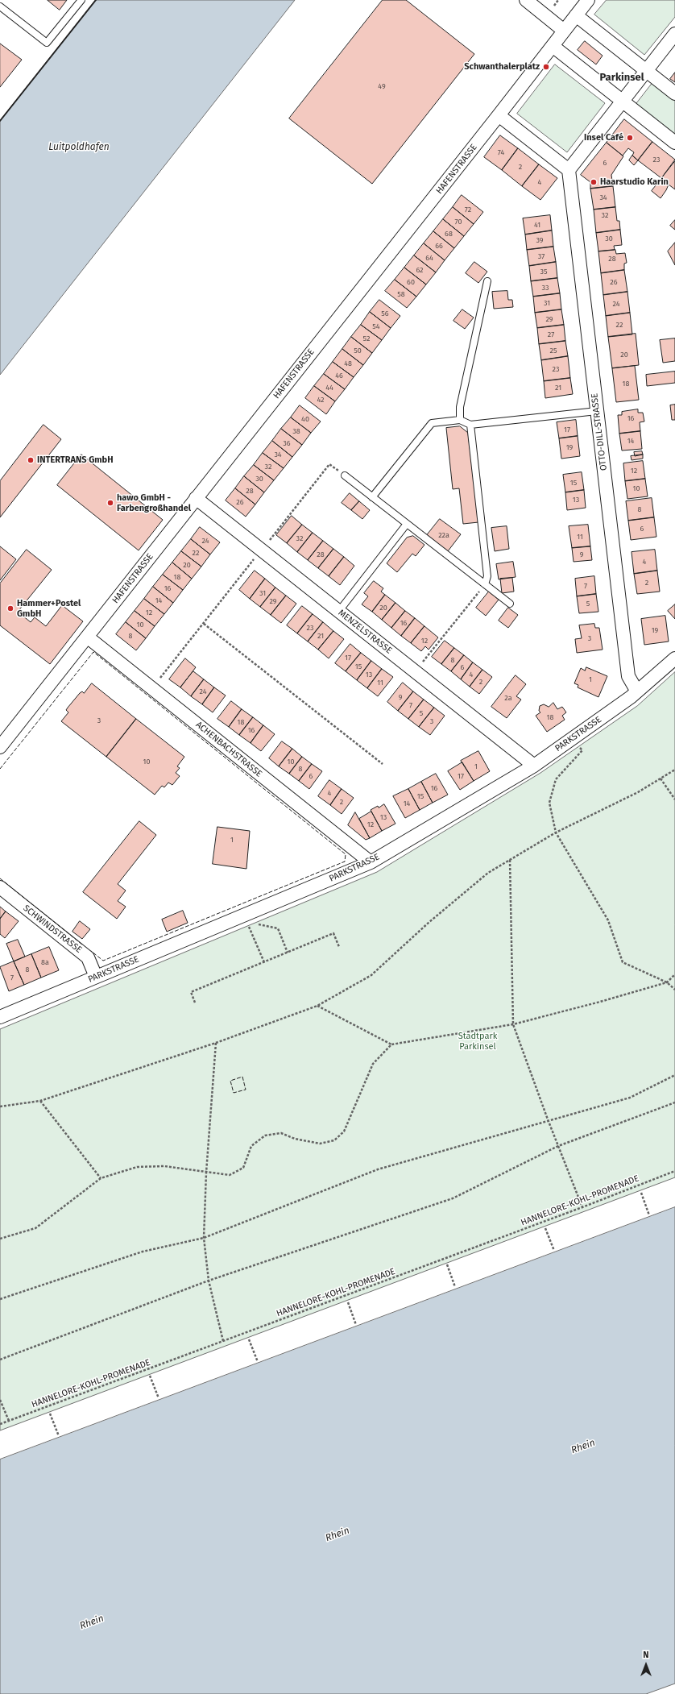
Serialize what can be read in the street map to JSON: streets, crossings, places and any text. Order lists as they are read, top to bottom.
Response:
{
  "streets": {
    "street": [
      "HAFENSTRASSE",
      "OTTO-DILL-STRASSE",
      "MENZELSTRASSE",
      "PARKSTRASSE",
      "ACHENBACHSTRASSE",
      "SCHWINDSTRASSE"
    ],
    "path": ["HANNELORE-KOHL-PROMENADE"]
  },
  "crossings": [
    ["HAFENSTRASSE", "MENZELSTRASSE"],
    ["HAFENSTRASSE", "ACHENBACHSTRASSE"],
    ["OTTO-DILL-STRASSE", "PARKSTRASSE"],
    ["MENZELSTRASSE", "PARKSTRASSE"],
    ["PARKSTRASSE", "ACHENBACHSTRASSE"],
    ["PARKSTRASSE", "SCHWINDSTRASSE"]
  ],
  "districts": ["Parkinsel"],
  "water": ["Luitpoldhafen", "Rhein"],
  "parks": ["Stadtpark Parkinsel"],
  "places": [
    "Schwanthalerplatz",
    "Insel Café",
    "Haarstudio Karin",
    "INTERTRANS GmbH",
    "hawo GmbH - Farbengroßhandel",
    "Hammer+Postel GmbH"
  ],
  "house_numbers": [
    "49",
    "74",
    "23",
    "6",
    "2",
    "4",
    "34",
    "72",
    "32",
    "70",
    "41",
    "68",
    "30",
    "39",
    "66",
    "37",
    "64",
    "28",
    "62",
    "35",
    "60",
    "26",
    "33",
    "58",
    "31",
    "24",
    "56",
    "29",
    "22",
    "54",
    "27",
    "52",
    "50",
    "25",
    "20",
    "48",
    "23",
    "46",
    "18",
    "44",
    "21",
    "42",
    "16",
    "40",
    "17",
    "38",
    "14",
    "36",
    "19",
    "34",
    "32",
    "12",
    "30",
    "15",
    "10",
    "28",
    "13",
    "26",
    "8",
    "6",
    "22a",
    "11",
    "32",
    "24",
    "22",
    "28",
    "9",
    "4",
    "20",
    "18",
    "2",
    "7",
    "16",
    "31",
    "14",
    "29",
    "5",
    "20",
    "12",
    "16",
    "10",
    "23",
    "19",
    "8",
    "21",
    "3",
    "12",
    "17",
    "8",
    "15",
    "6",
    "13",
    "4",
    "1",
    "2",
    "11",
    "24",
    "9",
    "2a",
    "7",
    "5",
    "18",
    "3",
    "3",
    "18",
    "16",
    "10",
    "10",
    "1",
    "8",
    "6",
    "17",
    "16",
    "4",
    "15",
    "2",
    "14",
    "13",
    "12",
    "1",
    "8a",
    "8",
    "7"
  ],
  "north": "top"
}
